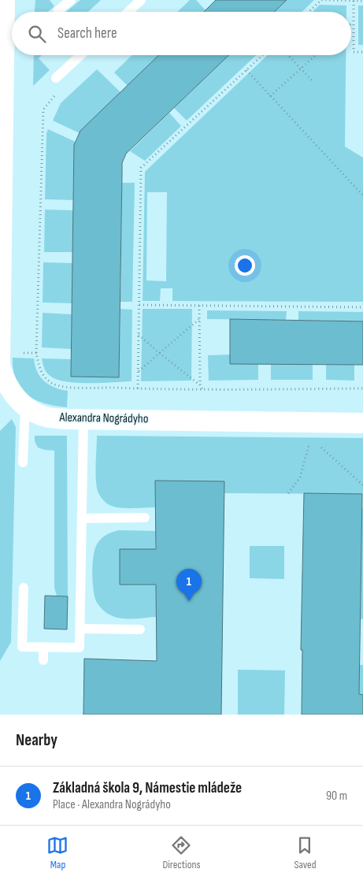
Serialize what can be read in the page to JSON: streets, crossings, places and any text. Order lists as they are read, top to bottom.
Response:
{
  "streets": {
    "street": ["Alexandra Nográdyho"]
  },
  "page": {
    "search": "Search here",
    "pins": "1",
    "heading": "Nearby",
    "list": [
      {
        "mark": "1",
        "name": "Základná škola 9, Námestie mládeže",
        "note": "Place · Alexandra Nográdyho",
        "value": "90 m"
      }
    ],
    "nav": ["Map", "Directions", "Saved"]
  }
}
